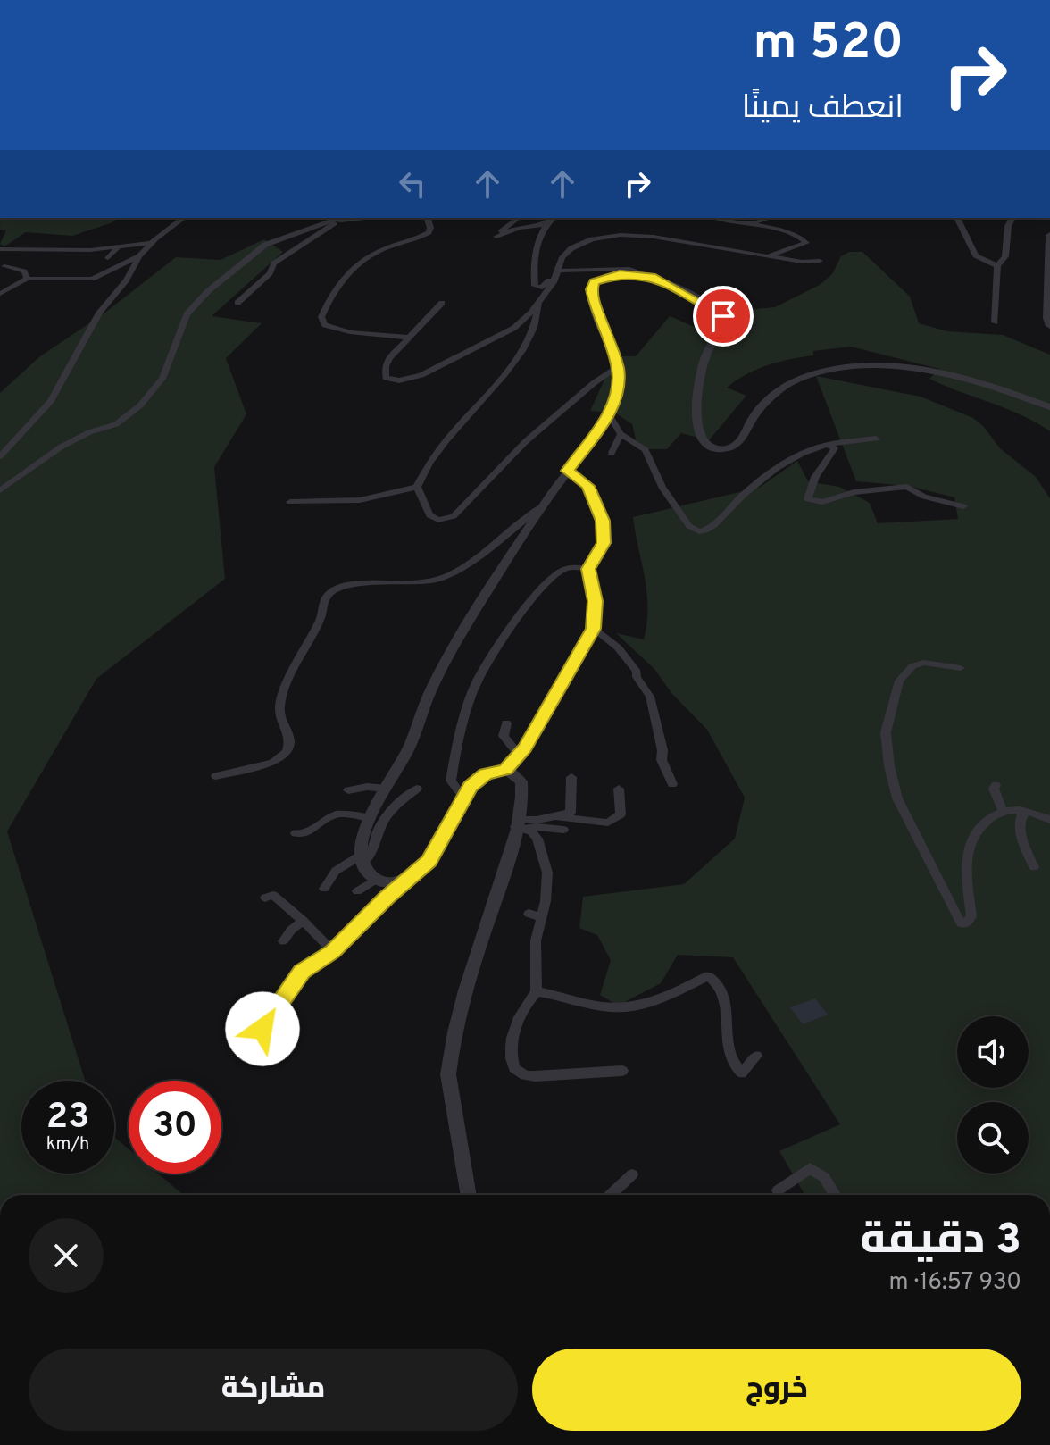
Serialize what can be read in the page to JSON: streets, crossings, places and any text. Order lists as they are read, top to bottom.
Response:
{
  "page": {
    "turn": ["520 m", "انعطف يمينًا"],
    "speed": "23 km/h",
    "limit": "30",
    "heading": ["3 دقيقة", "930 m · 16:57"],
    "buttons": ["خروج", "مشاركة"]
  }
}
